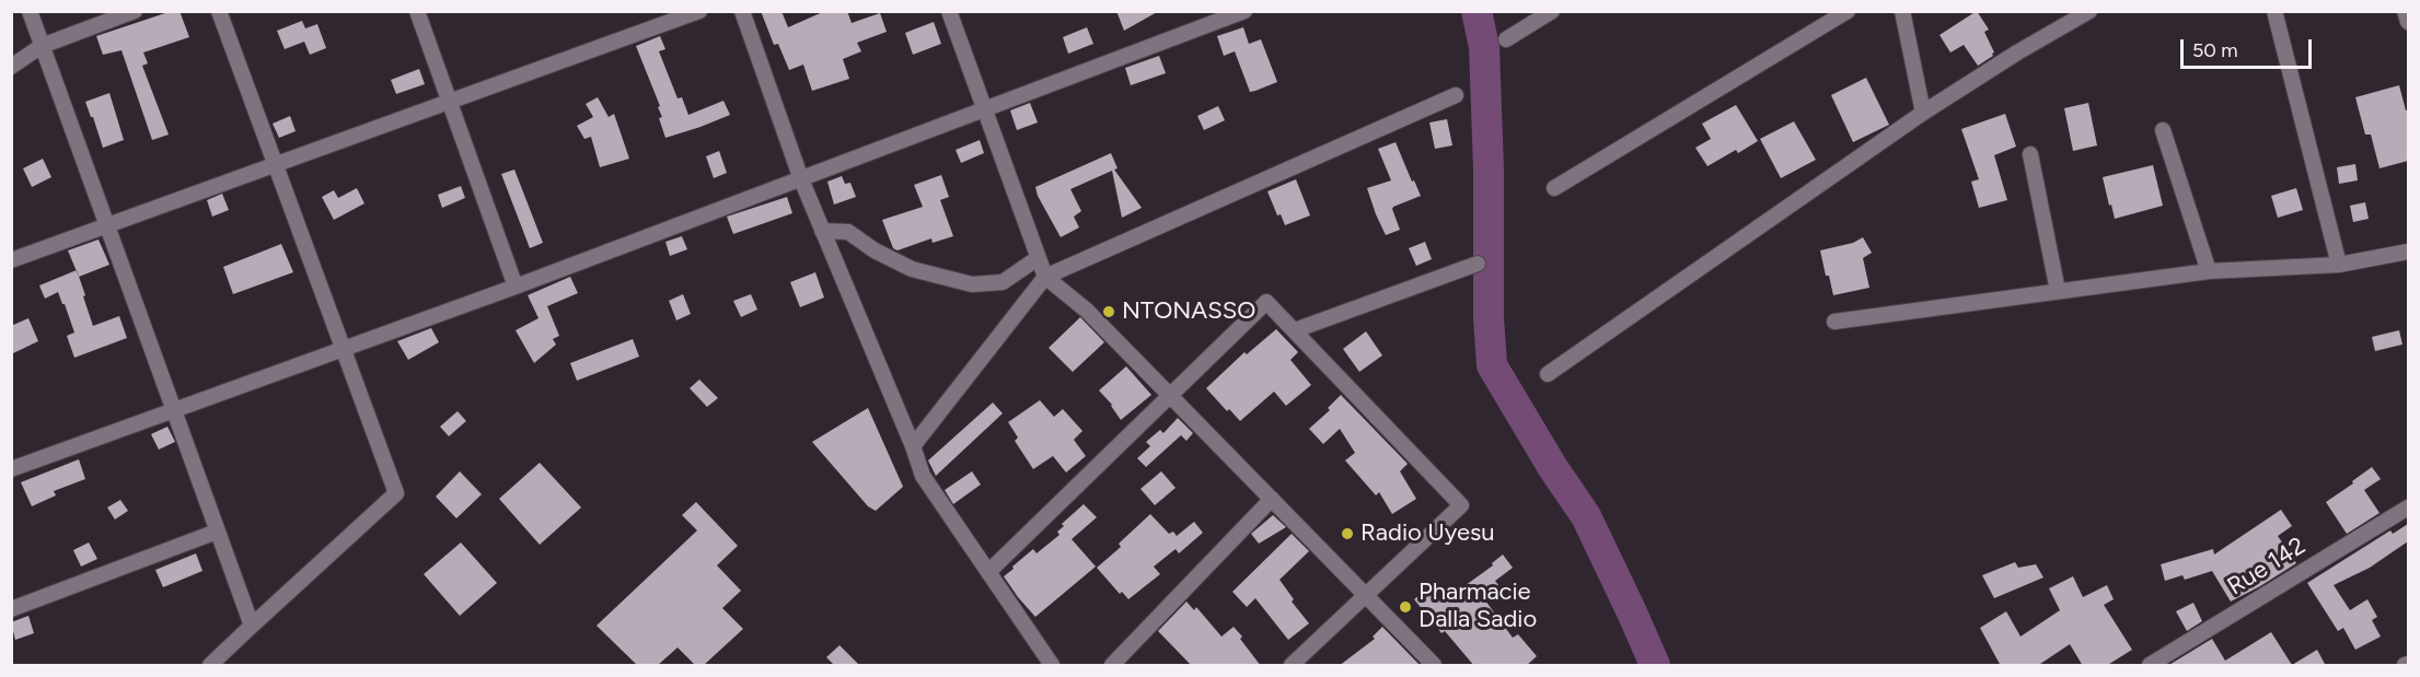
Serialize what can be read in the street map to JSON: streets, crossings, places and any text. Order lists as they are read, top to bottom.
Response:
{
  "streets": {
    "street": ["Rue 142"]
  },
  "places": ["NTONASSO", "Radio Uyesu", "Pharmacie Dalla Sadio"],
  "scale_bar": "50 m"
}
